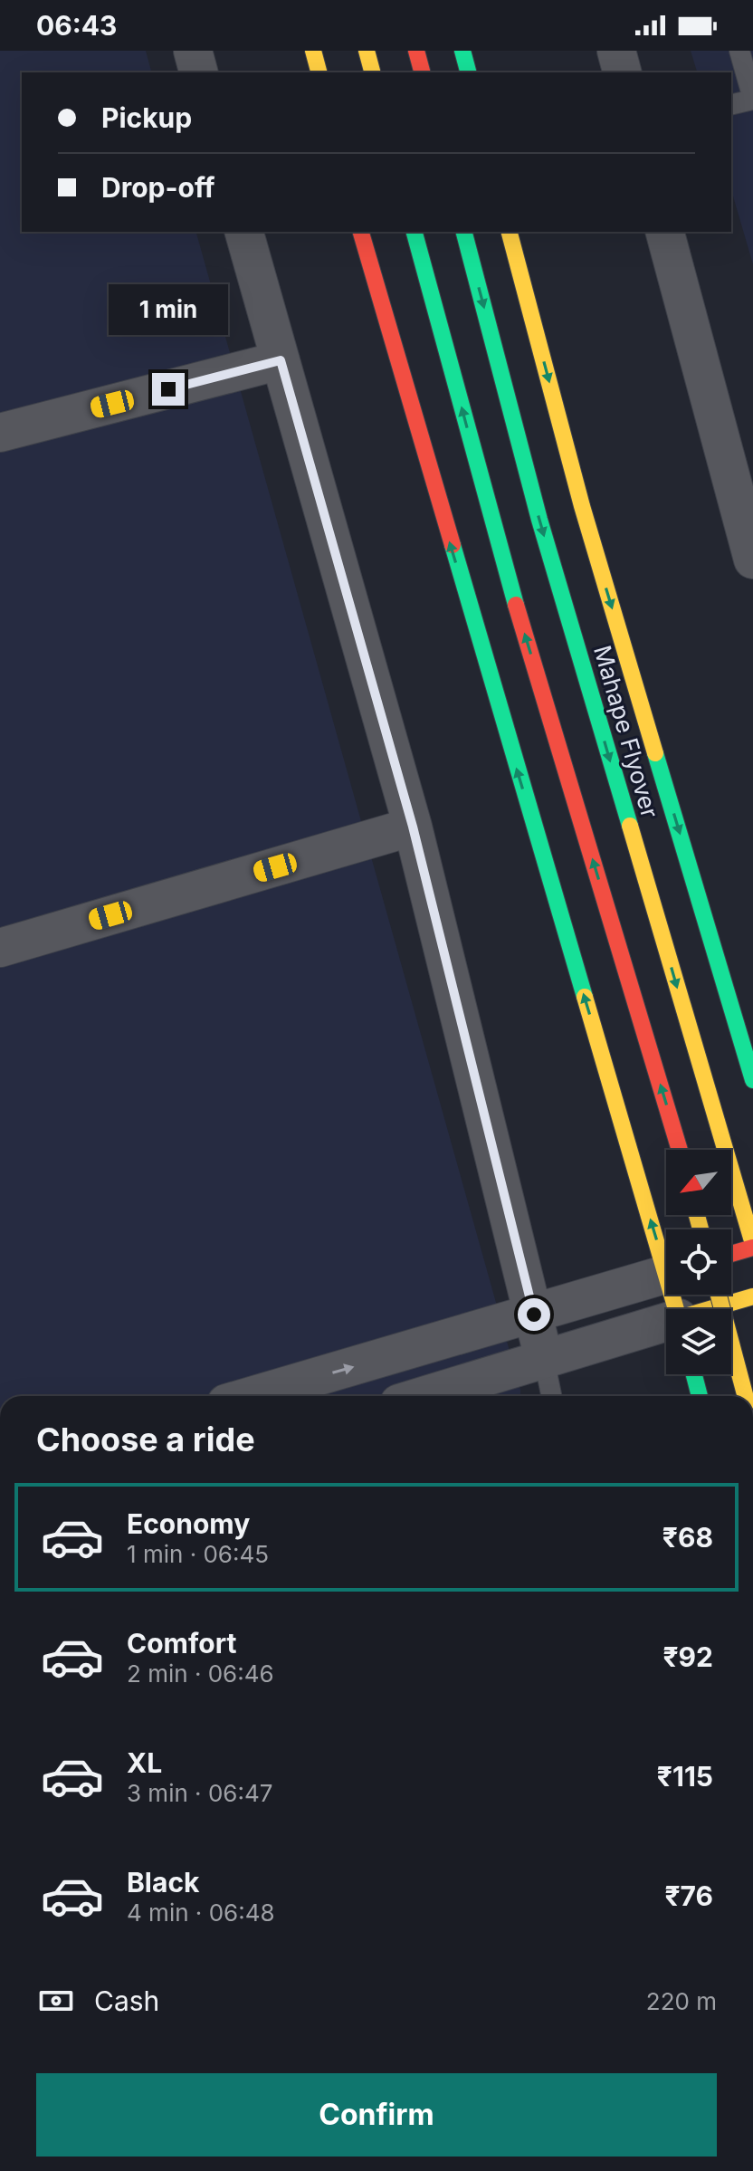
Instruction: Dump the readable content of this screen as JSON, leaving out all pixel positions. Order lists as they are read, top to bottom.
{
  "streets": {
    "main road": ["Mahape Flyover"]
  },
  "north": "bottom left",
  "page": {
    "status": "06:43",
    "banner": ["Pickup", "Drop-off"],
    "bubble": "1 min",
    "heading": "Choose a ride",
    "list": [
      {
        "name": "Economy",
        "note": "1 min · 06:45",
        "value": "₹68"
      },
      {
        "name": "Comfort",
        "note": "2 min · 06:46",
        "value": "₹92"
      },
      {
        "name": "XL",
        "note": "3 min · 06:47",
        "value": "₹115"
      },
      {
        "name": "Black",
        "note": "4 min · 06:48",
        "value": "₹76"
      }
    ],
    "pay": ["Cash", "220 m"],
    "buttons": "Confirm"
  }
}
